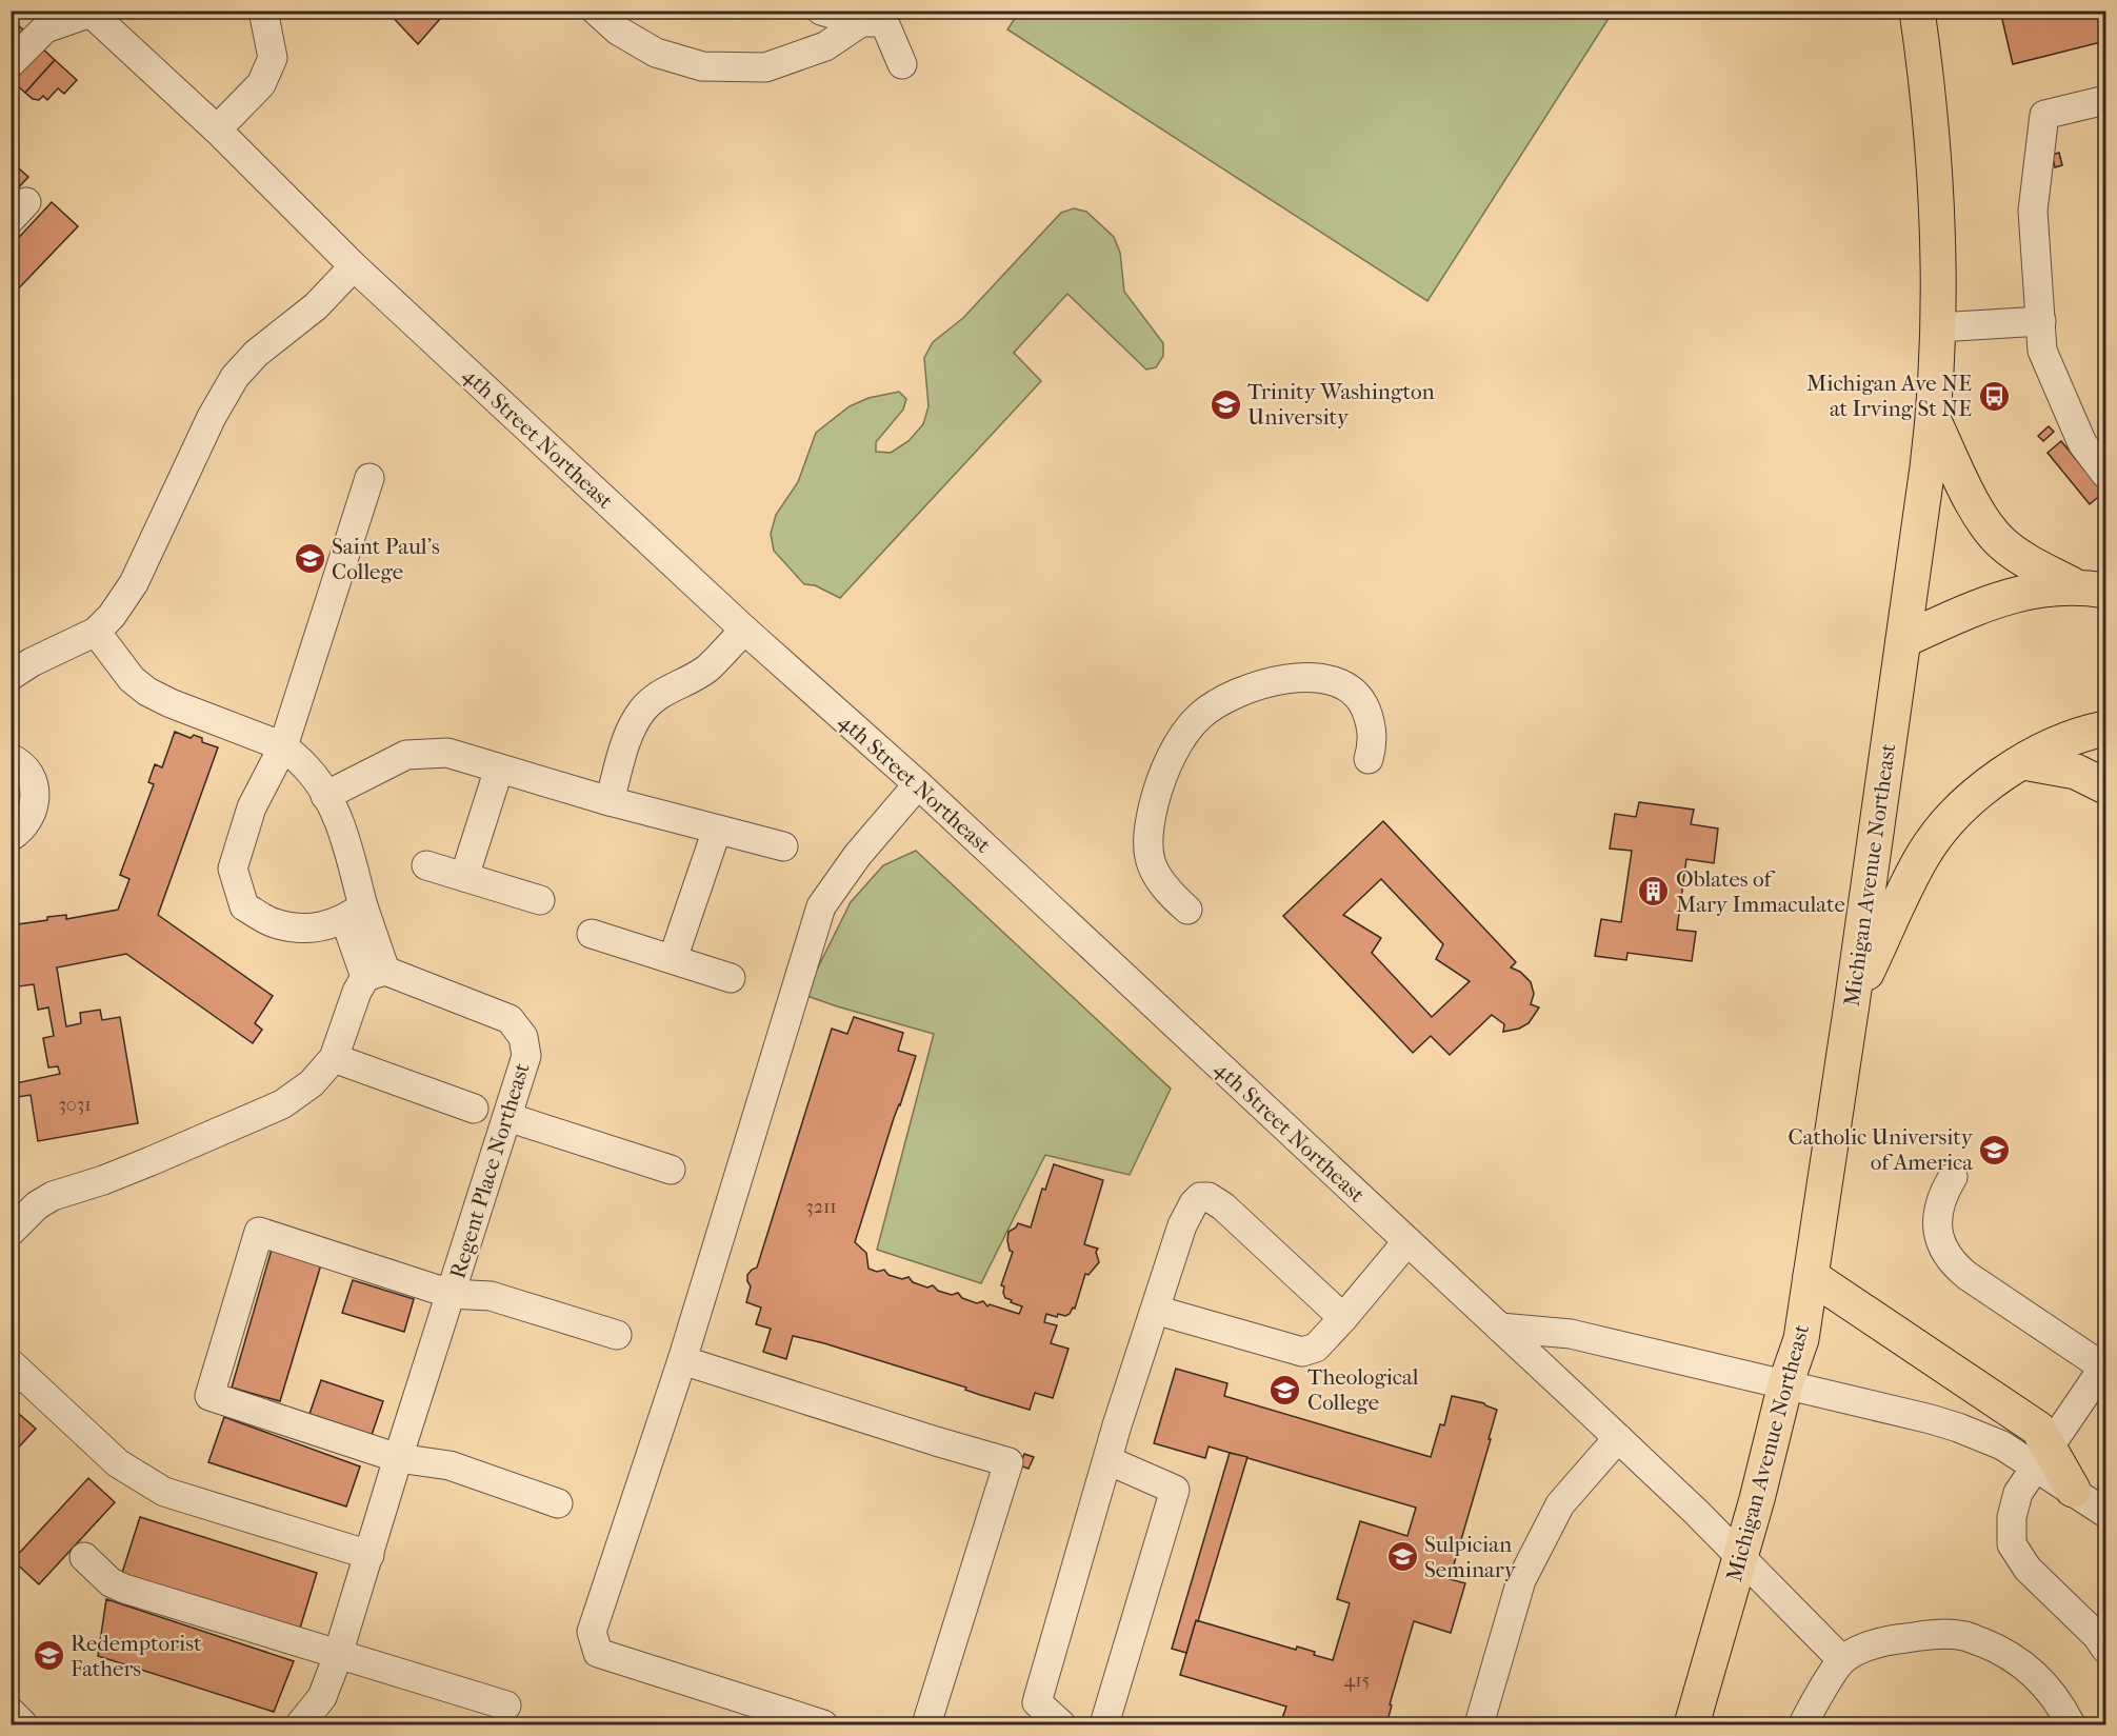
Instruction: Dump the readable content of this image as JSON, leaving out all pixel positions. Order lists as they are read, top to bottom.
{
  "streets": {
    "main road": ["Michigan Avenue Northeast"],
    "street": ["4th Street Northeast", "Regent Place Northeast"]
  },
  "crossings": [
    ["4th Street Northeast", "Michigan Avenue Northeast"]
  ],
  "places": {
    "bus stop": ["Michigan Ave NE at Irving St NE"],
    "school or university": [
      "Trinity Washington University",
      "Saint Paul's College",
      "Catholic University of America",
      "Theological College",
      "Sulpician Seminary",
      "Redemptorist Fathers"
    ],
    "building": ["Oblates of Mary Immaculate"]
  },
  "house_numbers": ["3031", "3211", "415"]
}
